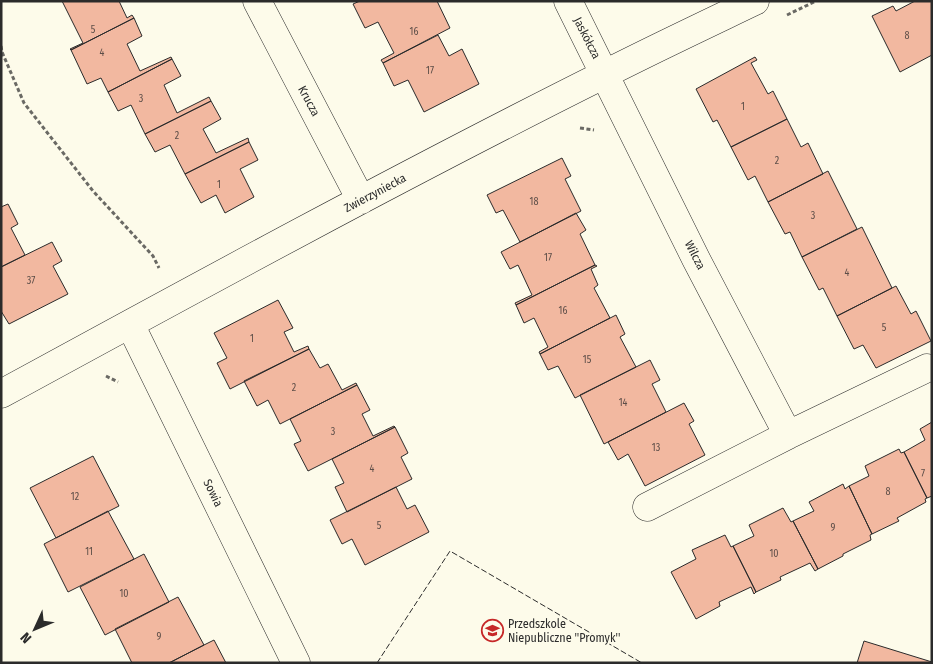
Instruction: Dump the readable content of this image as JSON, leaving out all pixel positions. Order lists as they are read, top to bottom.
{
  "streets": {
    "street": [
      "Jaskółcza",
      "Krucza",
      "Zwierzyniecka",
      "Wilcza",
      "Sowia"
    ]
  },
  "crossings": [
    ["Jaskółcza", "Zwierzyniecka"],
    ["Jaskółcza", "Wilcza"],
    ["Krucza", "Zwierzyniecka"],
    ["Zwierzyniecka", "Wilcza"],
    ["Zwierzyniecka", "Sowia"]
  ],
  "places": {
    "school or university": ["Przedszkole Niepubliczne ''Promyk''"]
  },
  "house_numbers": [
    "5",
    "16",
    "8",
    "4",
    "17",
    "3",
    "1",
    "2",
    "2",
    "1",
    "18",
    "3",
    "17",
    "4",
    "37",
    "16",
    "5",
    "1",
    "15",
    "2",
    "14",
    "3",
    "13",
    "4",
    "7",
    "8",
    "12",
    "5",
    "9",
    "11",
    "10",
    "10",
    "9"
  ],
  "north": "bottom left"
}
